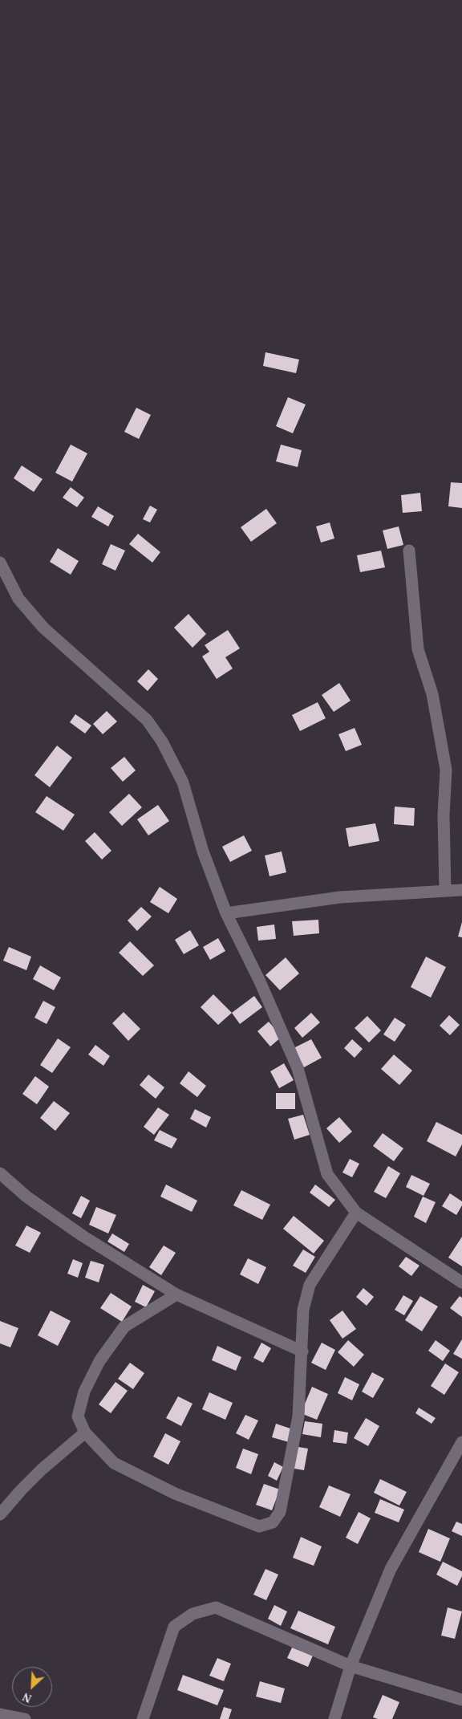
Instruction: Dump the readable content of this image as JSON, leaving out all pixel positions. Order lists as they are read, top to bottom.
{
  "north": "bottom left"
}
